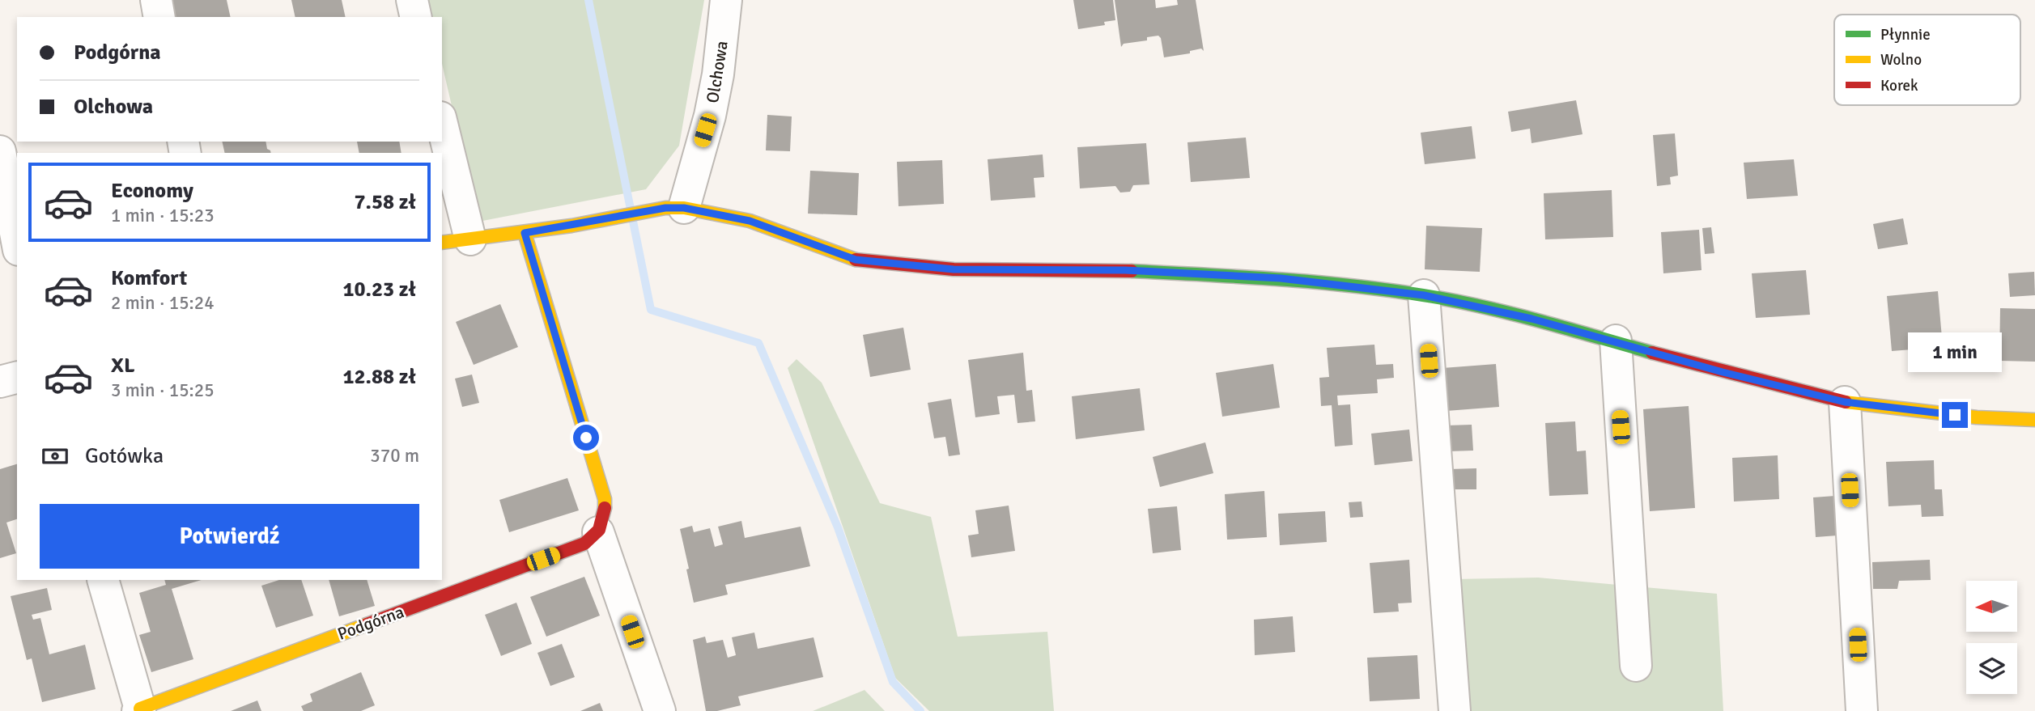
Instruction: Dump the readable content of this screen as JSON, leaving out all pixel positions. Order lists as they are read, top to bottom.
{
  "streets": {
    "street": ["Olchowa", "Podgórna"]
  },
  "legend": ["Płynnie", "Wolno", "Korek"],
  "north": "left",
  "page": {
    "banner": ["Podgórna", "Olchowa"],
    "list": [
      {
        "name": "Economy",
        "note": "1 min · 15:23",
        "value": "7.58 zł"
      },
      {
        "name": "Komfort",
        "note": "2 min · 15:24",
        "value": "10.23 zł"
      },
      {
        "name": "XL",
        "note": "3 min · 15:25",
        "value": "12.88 zł"
      }
    ],
    "bubble": "1 min",
    "pay": ["Gotówka", "370 m"],
    "buttons": "Potwierdź"
  }
}
